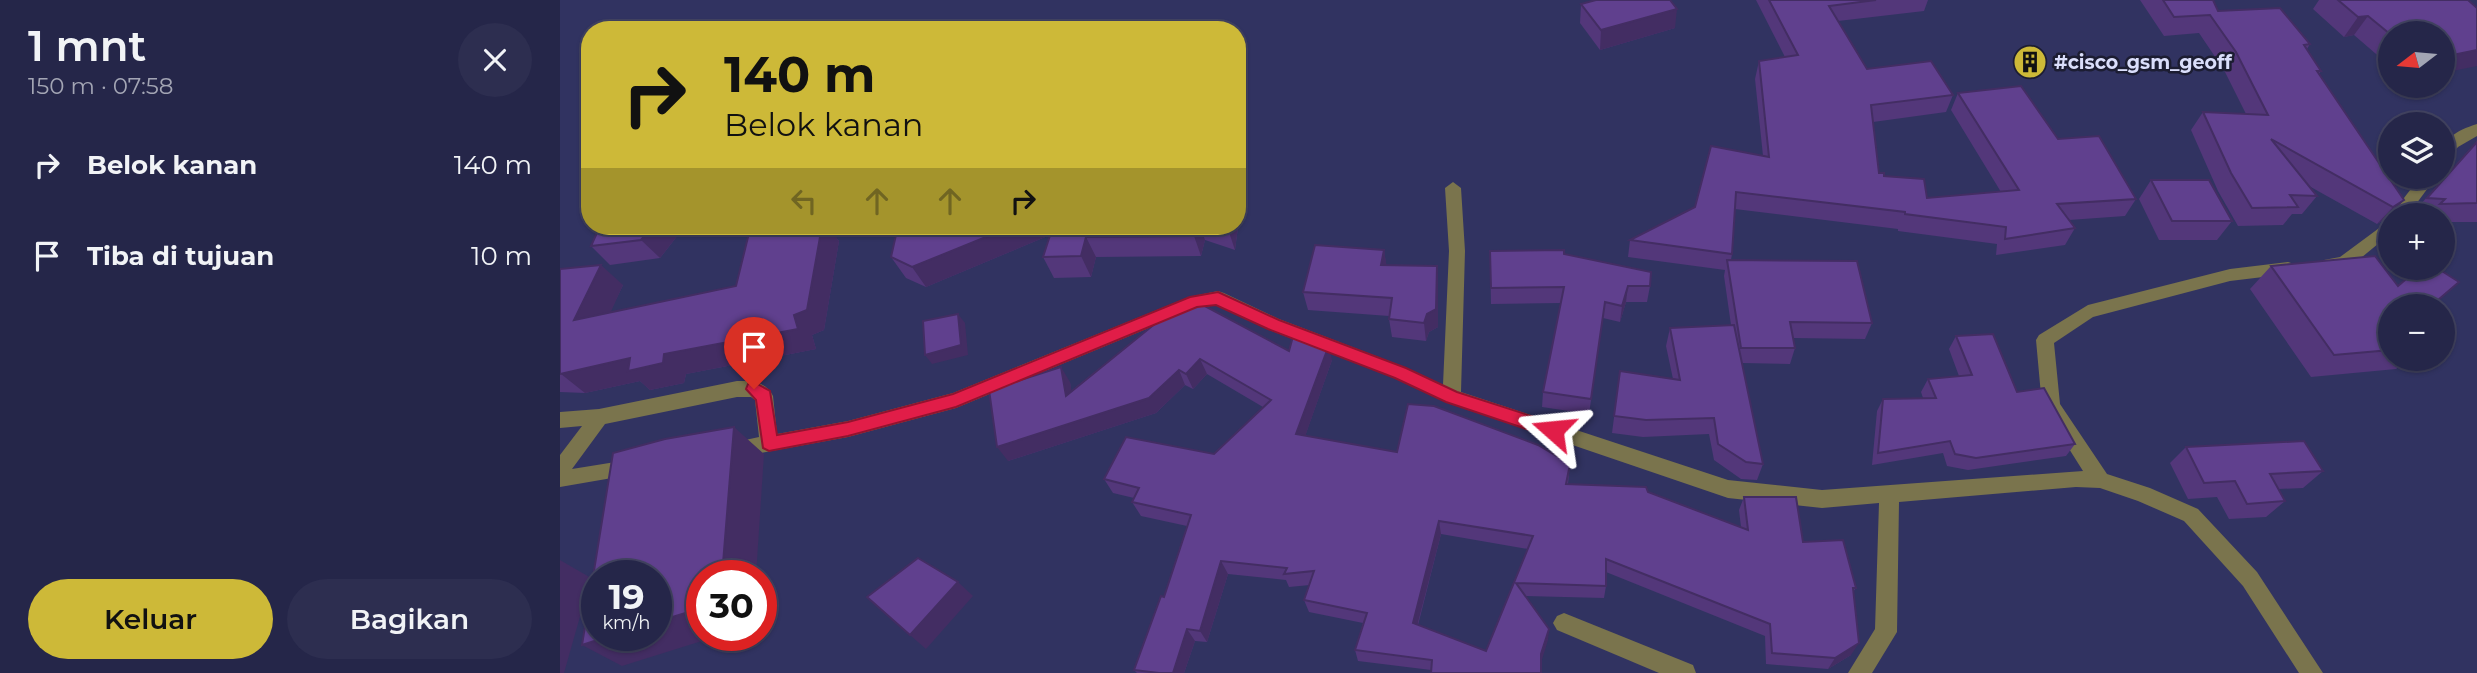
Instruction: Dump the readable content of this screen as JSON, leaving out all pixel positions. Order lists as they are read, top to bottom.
{
  "places": {
    "building": ["#cisco_gsm_geoff"]
  },
  "north": "left",
  "page": {
    "heading": ["1 mnt", "150 m · 07:58"],
    "map_buttons": ["+", "−"],
    "turn": ["140 m", "Belok kanan"],
    "list": [
      {
        "name": "Belok kanan",
        "value": "140 m"
      },
      {
        "name": "Tiba di tujuan",
        "value": "10 m"
      }
    ],
    "speed": "19 km/h",
    "limit": "30",
    "buttons": ["Keluar", "Bagikan"]
  }
}
